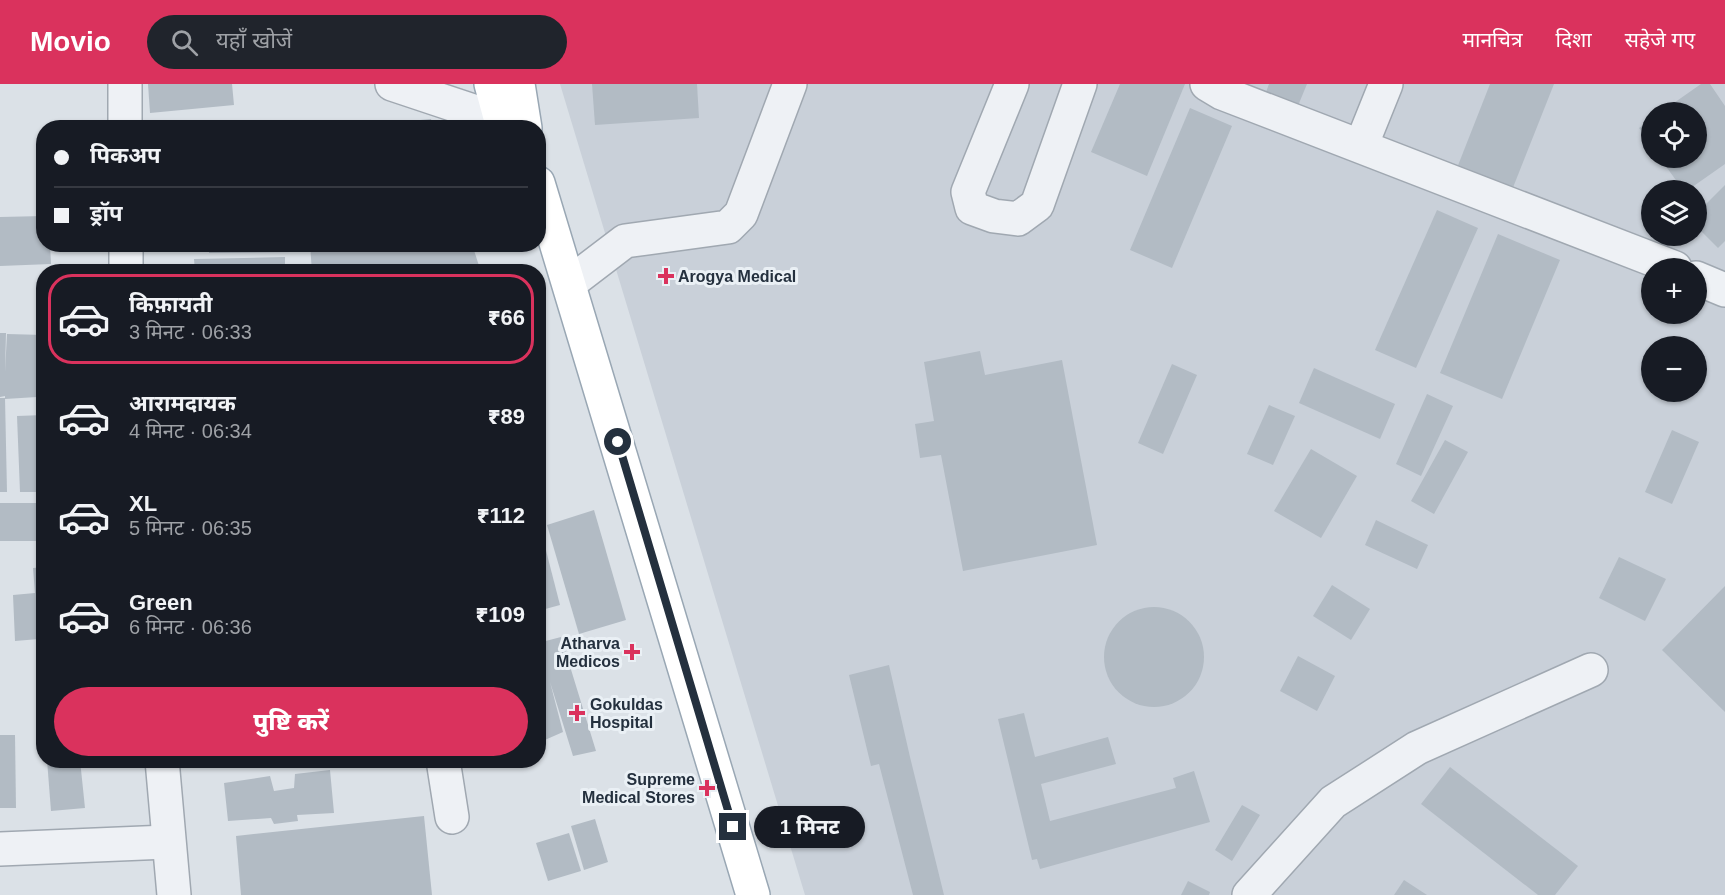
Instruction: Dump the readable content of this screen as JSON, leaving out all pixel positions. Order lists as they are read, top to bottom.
{
  "places": {
    "health": [
      "Arogya Medical",
      "Atharva Medicos",
      "Gokuldas Hospital",
      "Supreme Medical Stores"
    ]
  },
  "page": {
    "header": "Movio",
    "search": "यहाँ खोजें",
    "nav": ["मानचित्र", "दिशा", "सहेजे गए"],
    "map_buttons": ["+", "−"],
    "banner": ["पिकअप", "ड्रॉप"],
    "list": [
      {
        "name": "किफ़ायती",
        "note": "3 मिनट · 06:33",
        "value": "₹66"
      },
      {
        "name": "आरामदायक",
        "note": "4 मिनट · 06:34",
        "value": "₹89"
      },
      {
        "name": "XL",
        "note": "5 मिनट · 06:35",
        "value": "₹112"
      },
      {
        "name": "Green",
        "note": "6 मिनट · 06:36",
        "value": "₹109"
      }
    ],
    "buttons": "पुष्टि करें",
    "bubble": "1 मिनट"
  }
}
